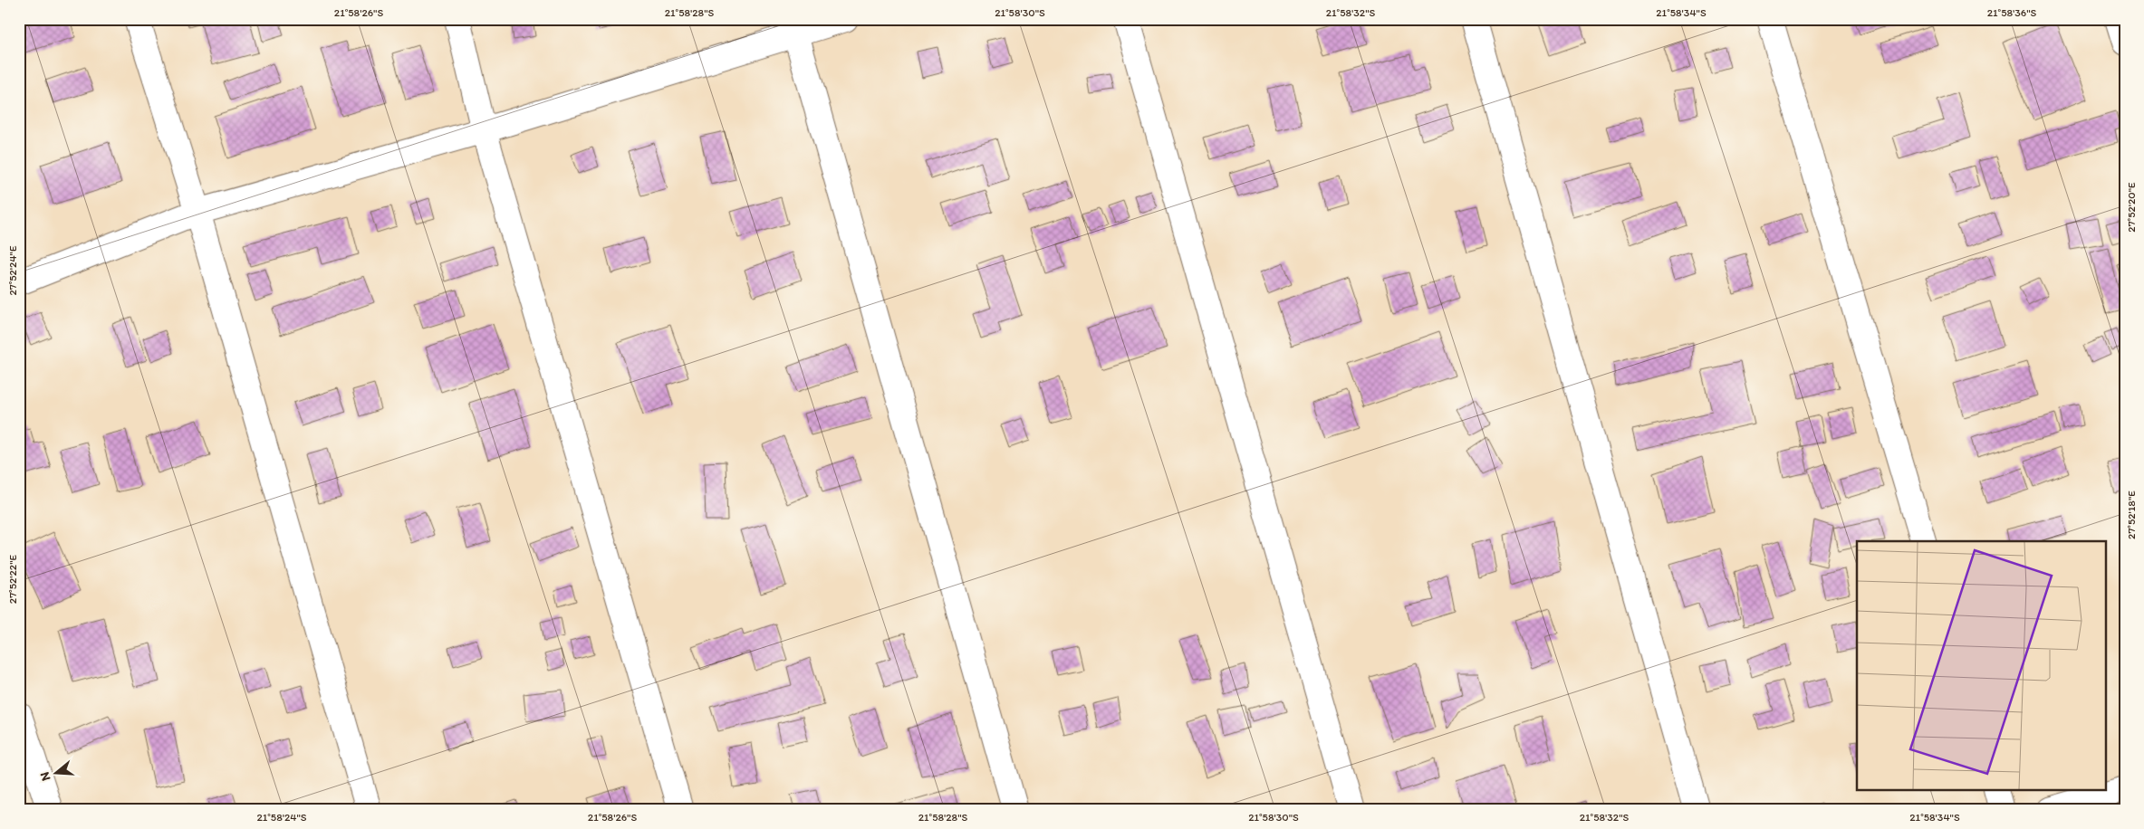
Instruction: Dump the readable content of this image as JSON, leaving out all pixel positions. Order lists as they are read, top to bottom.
{
  "north": "left",
  "coordinates": [
    "21°58'26\"S",
    "21°58'28\"S",
    "21°58'30\"S",
    "21°58'32\"S",
    "21°58'34\"S",
    "21°58'36\"S",
    "27°52'20\"E",
    "27°52'24\"E",
    "27°52'18\"E",
    "27°52'22\"E",
    "21°58'24\"S"
  ]
}
